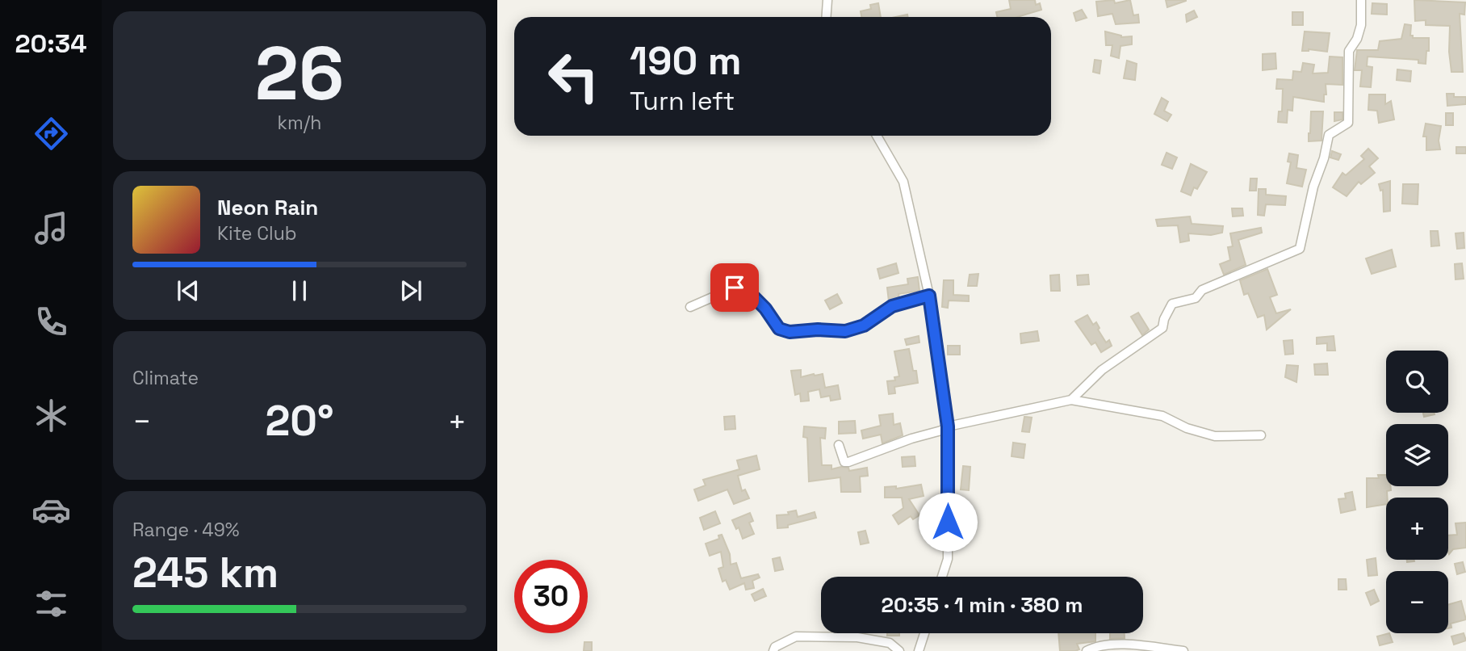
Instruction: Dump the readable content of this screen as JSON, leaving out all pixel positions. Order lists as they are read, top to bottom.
{
  "page": {
    "tabs": "20:34",
    "tile": [
      ["26", "km/h"],
      "Climate",
      ["Range · 49%", "245 km"]
    ],
    "turn": ["190 m", "Turn left"],
    "song": ["Neon Rain", "Kite Club"],
    "map_buttons": ["+", "−"],
    "heat": ["−", "20°", "+"],
    "limit": "30",
    "trip": "20:35 · 1 min · 380 m"
  }
}
